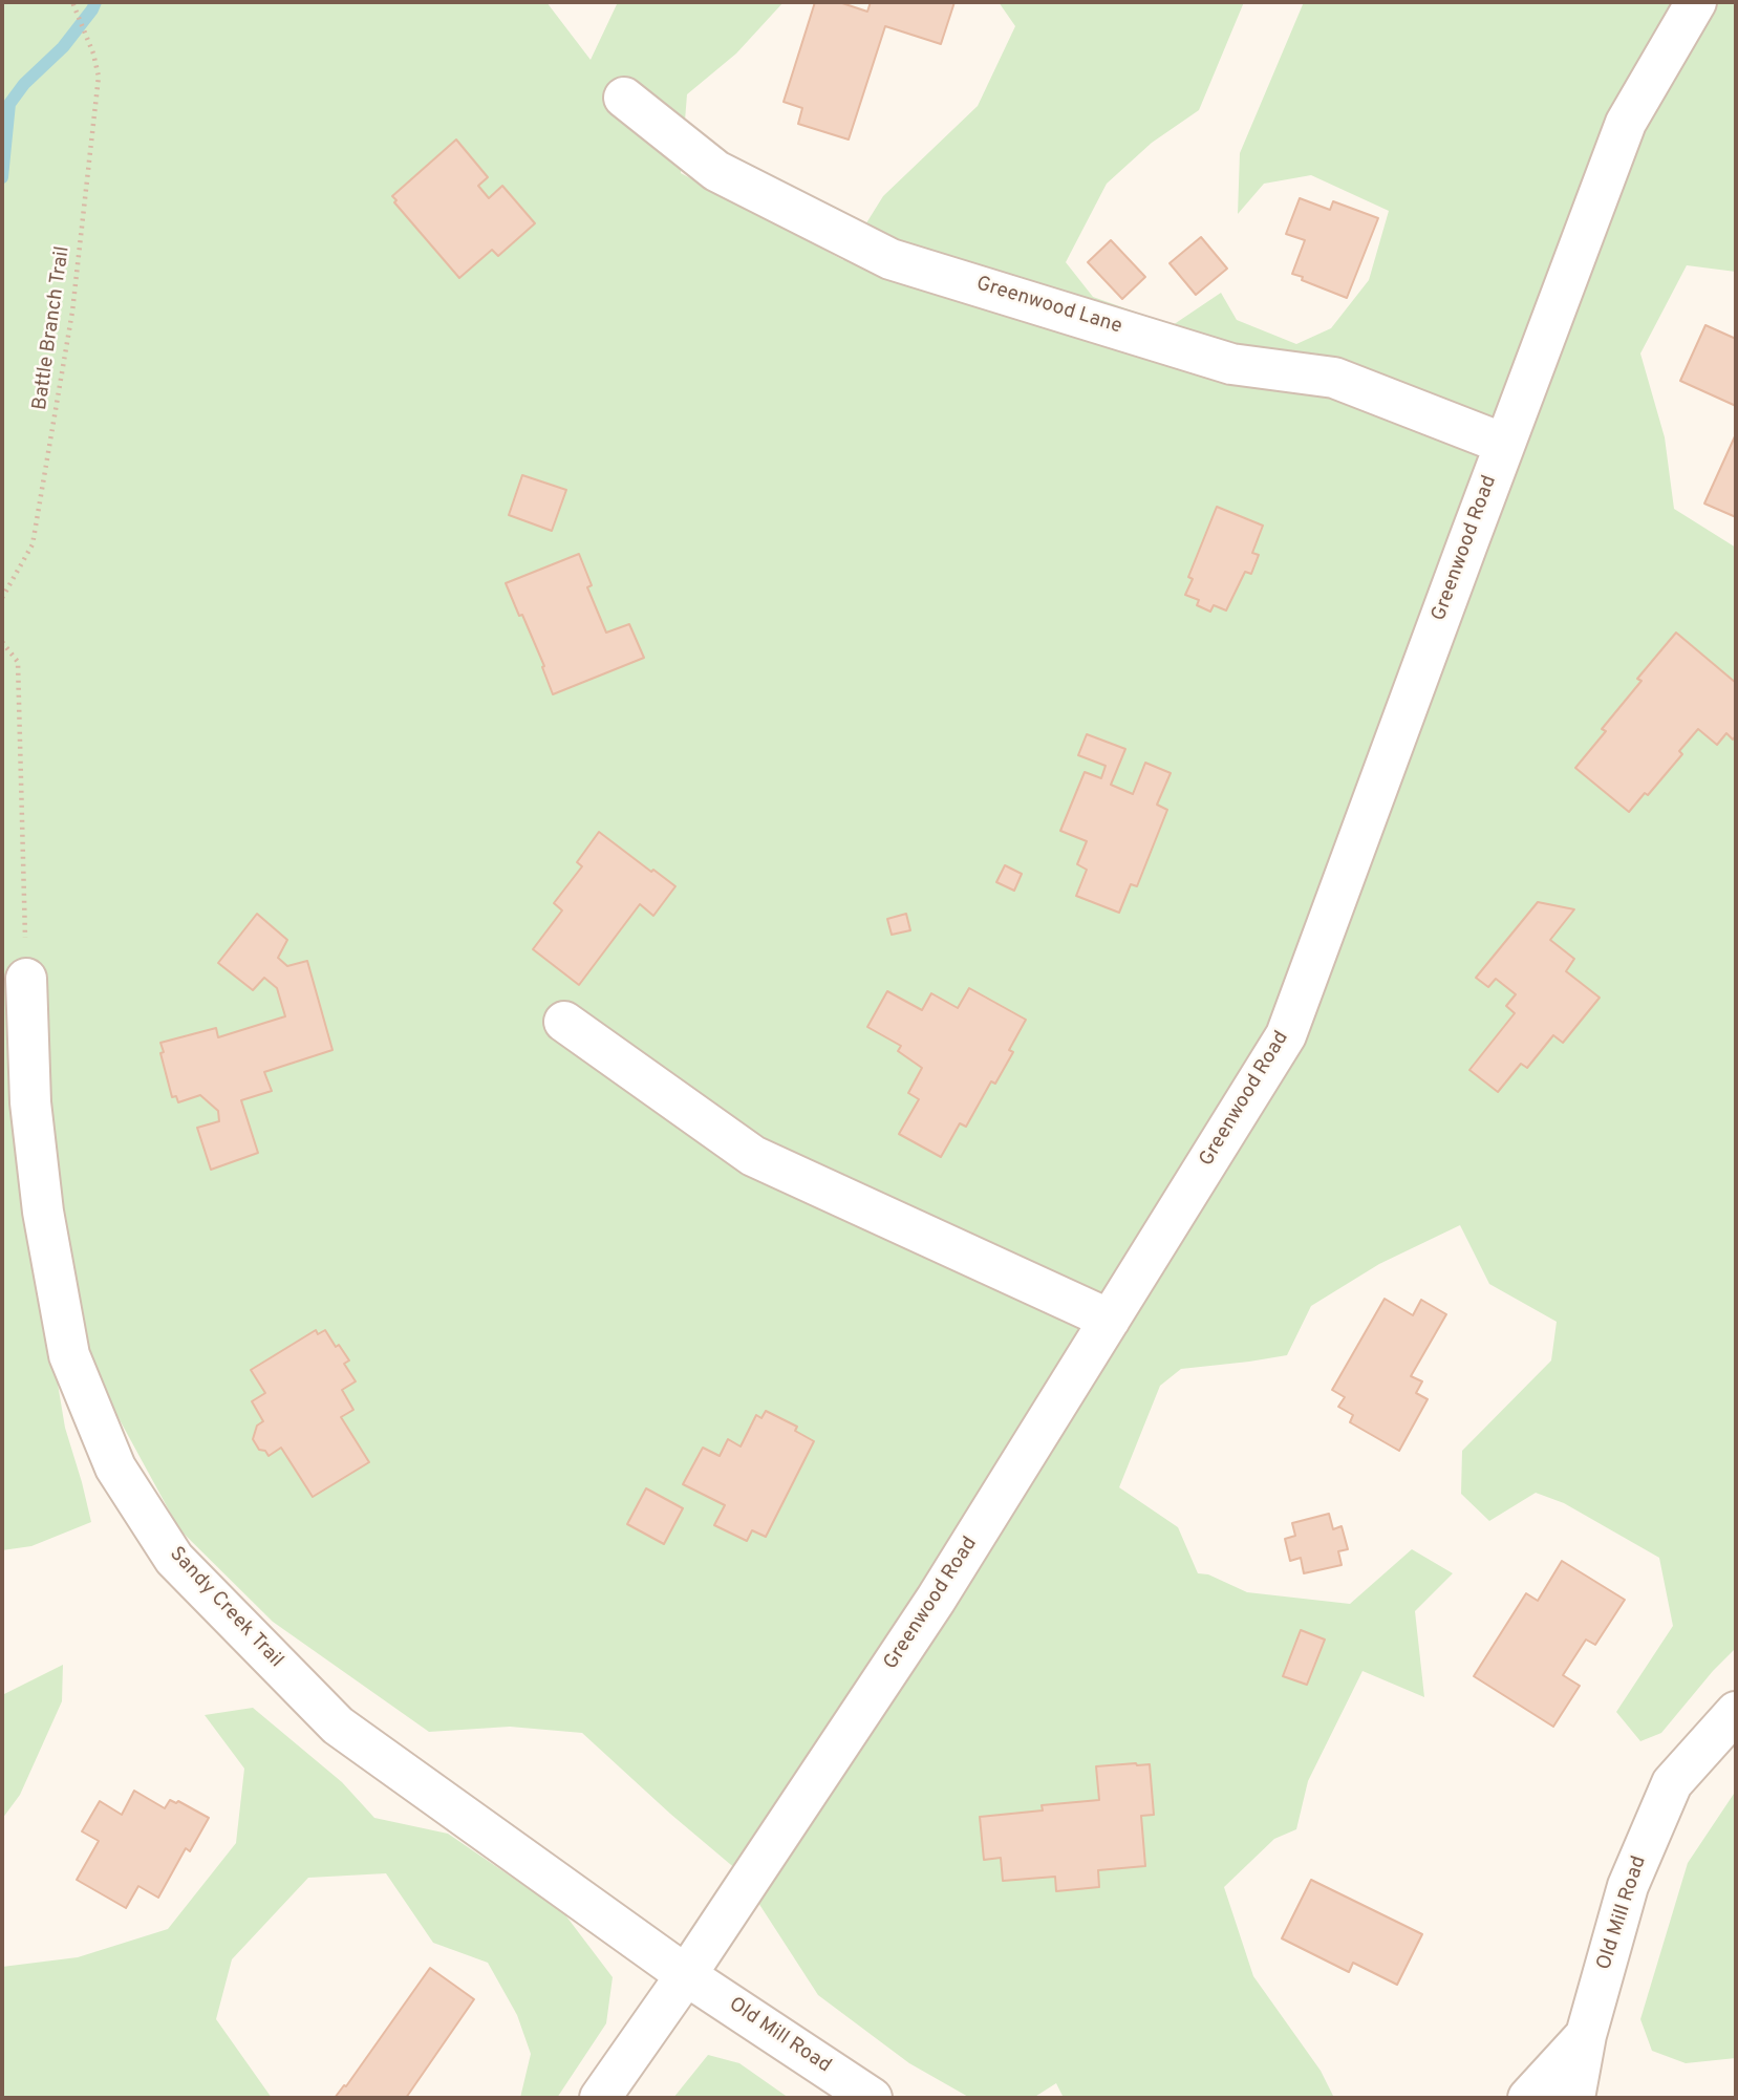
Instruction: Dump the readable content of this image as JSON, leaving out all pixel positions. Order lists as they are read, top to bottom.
{
  "streets": {
    "street": [
      "Greenwood Lane",
      "Greenwood Road",
      "Sandy Creek Trail",
      "Old Mill Road"
    ],
    "path": ["Battle Branch Trail"]
  },
  "crossings": [
    ["Greenwood Lane", "Greenwood Road"],
    ["Greenwood Road", "Sandy Creek Trail"],
    ["Greenwood Road", "Old Mill Road"],
    ["Sandy Creek Trail", "Old Mill Road"]
  ]
}
